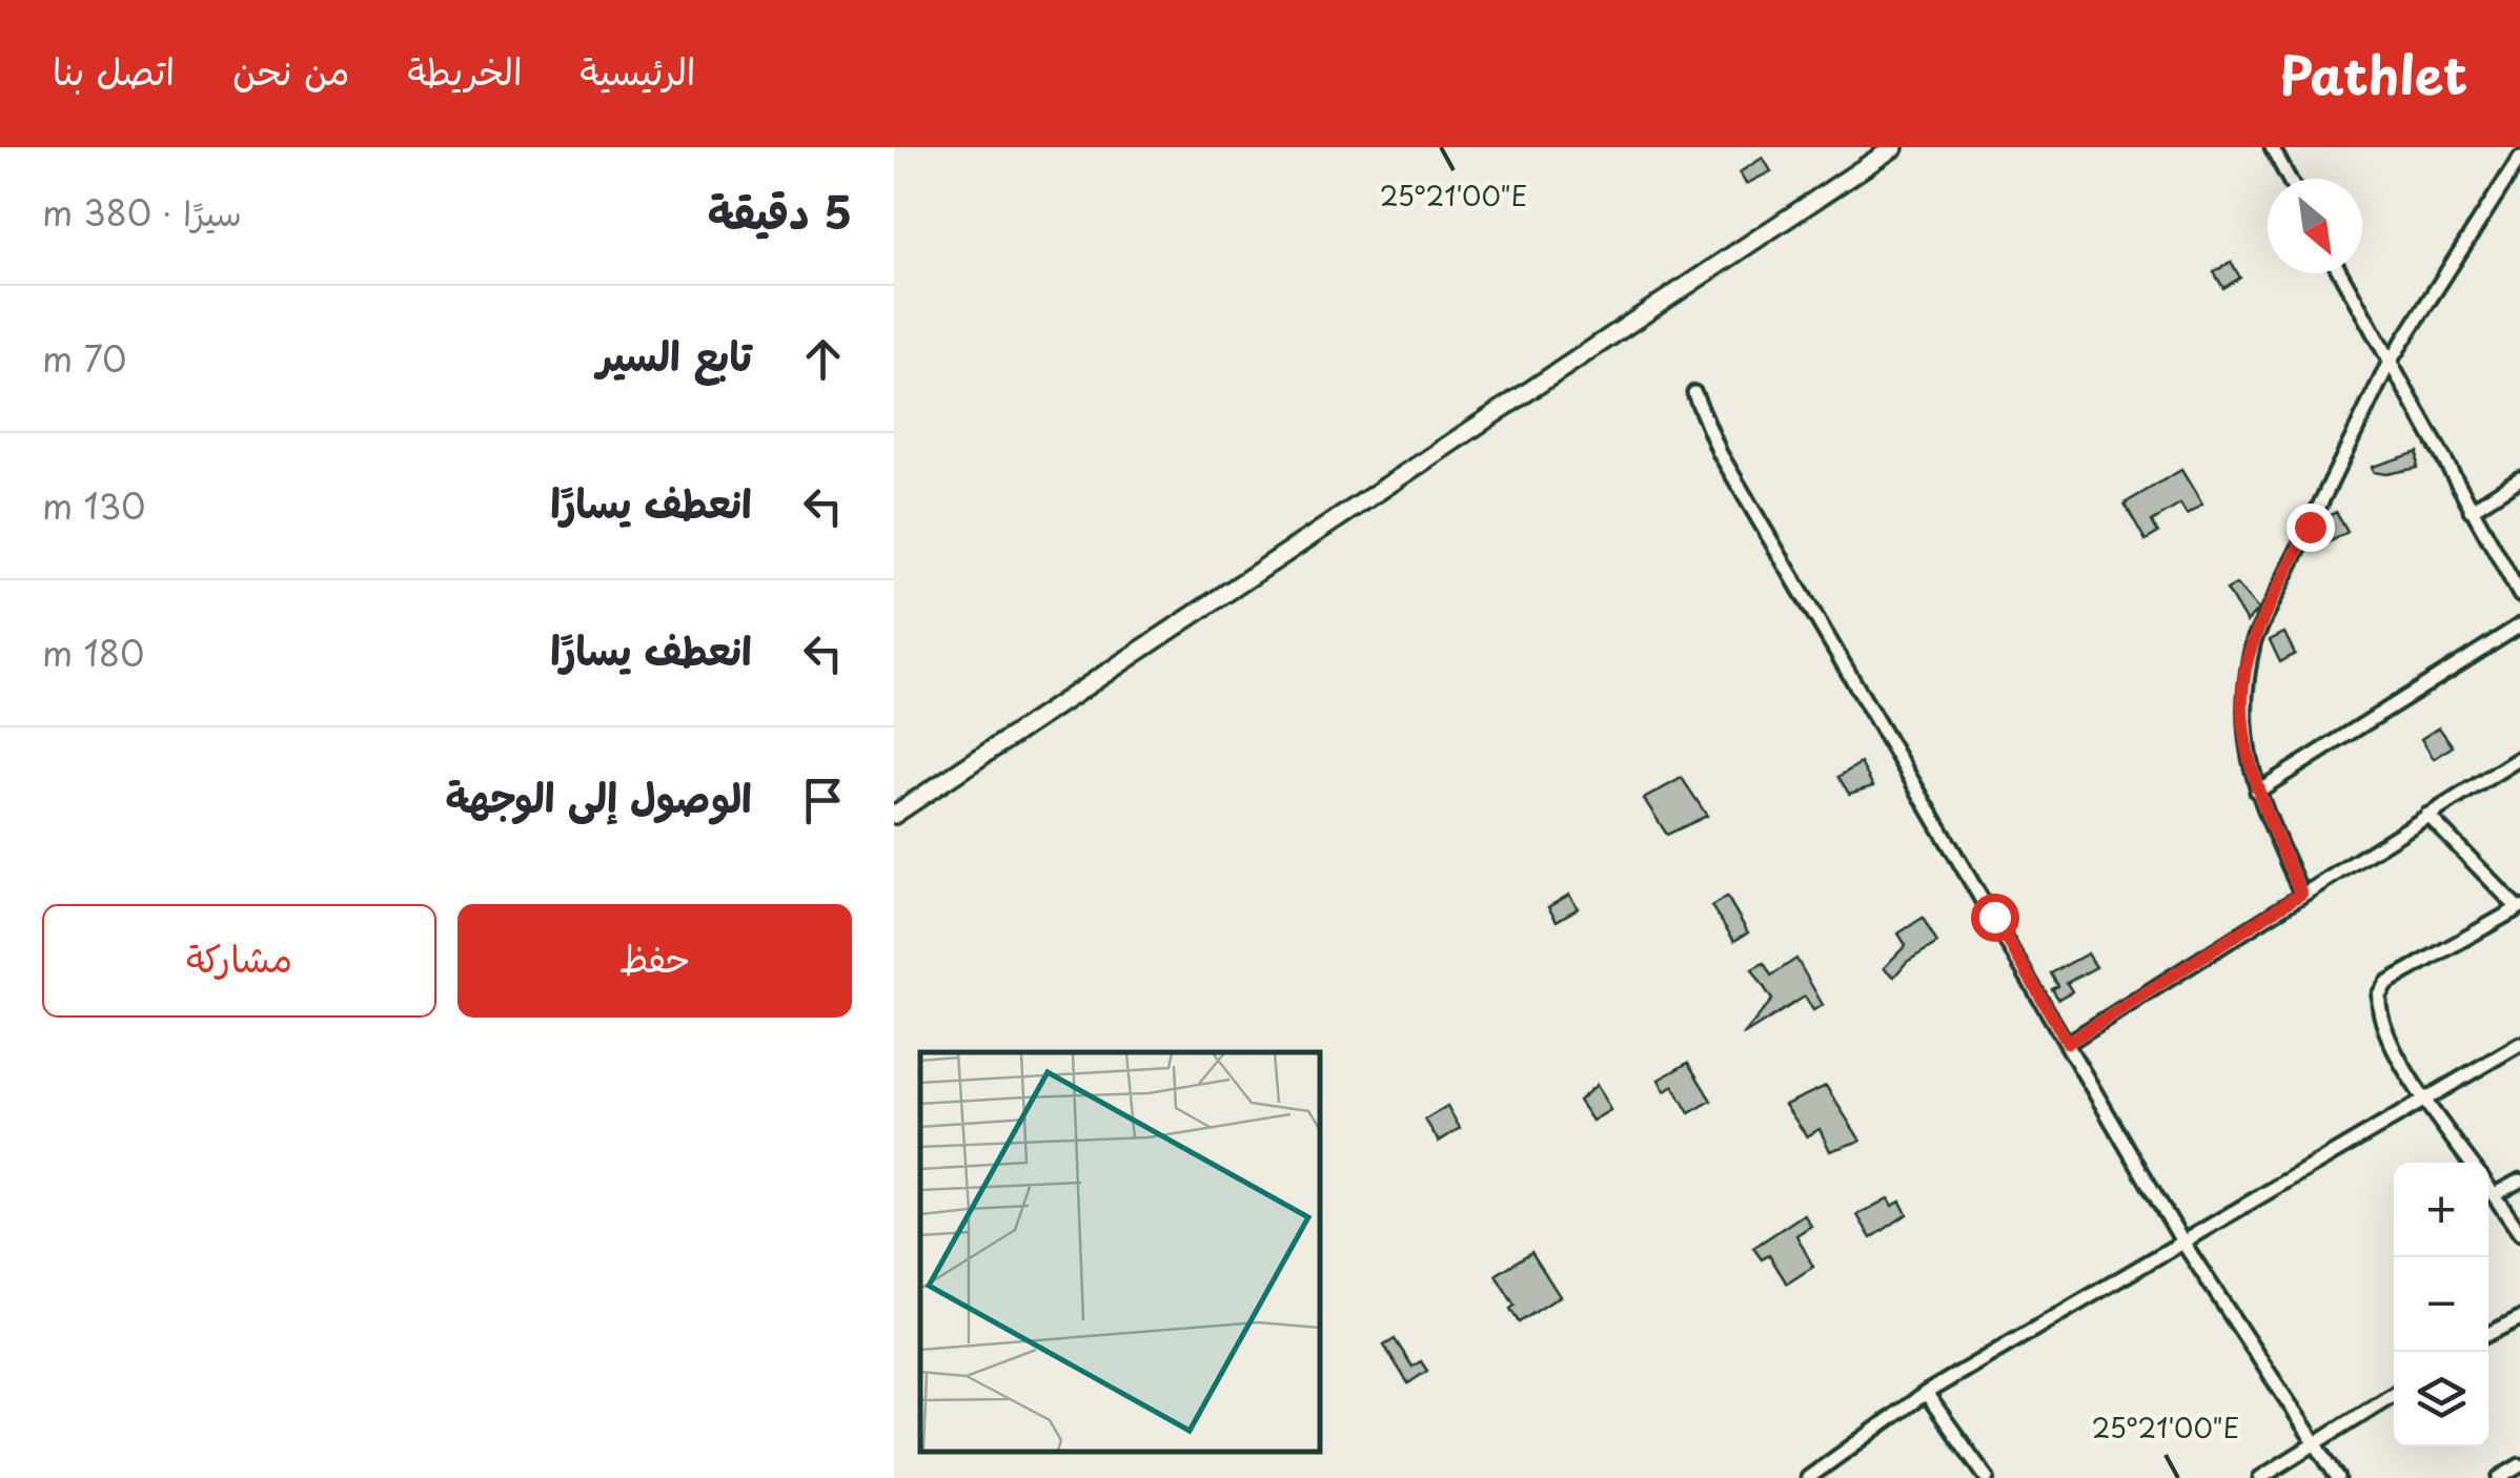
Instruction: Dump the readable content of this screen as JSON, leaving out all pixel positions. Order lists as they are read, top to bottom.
{
  "north": "bottom right",
  "page": {
    "header": "Pathlet",
    "nav": [
      "الرئيسية",
      "الخريطة",
      "من نحن",
      "اتصل بنا"
    ],
    "heading": ["5 دقيقة", "سيرًا · 380 m"],
    "list": [
      ["تابع السير", "70 m"],
      ["انعطف يسارًا", "130 m"],
      ["انعطف يسارًا", "180 m"],
      "الوصول إلى الوجهة"
    ],
    "buttons": ["حفظ", "مشاركة"],
    "map_buttons": ["+", "−"]
  },
  "coordinates": ["25°21'00\"E"]
}
